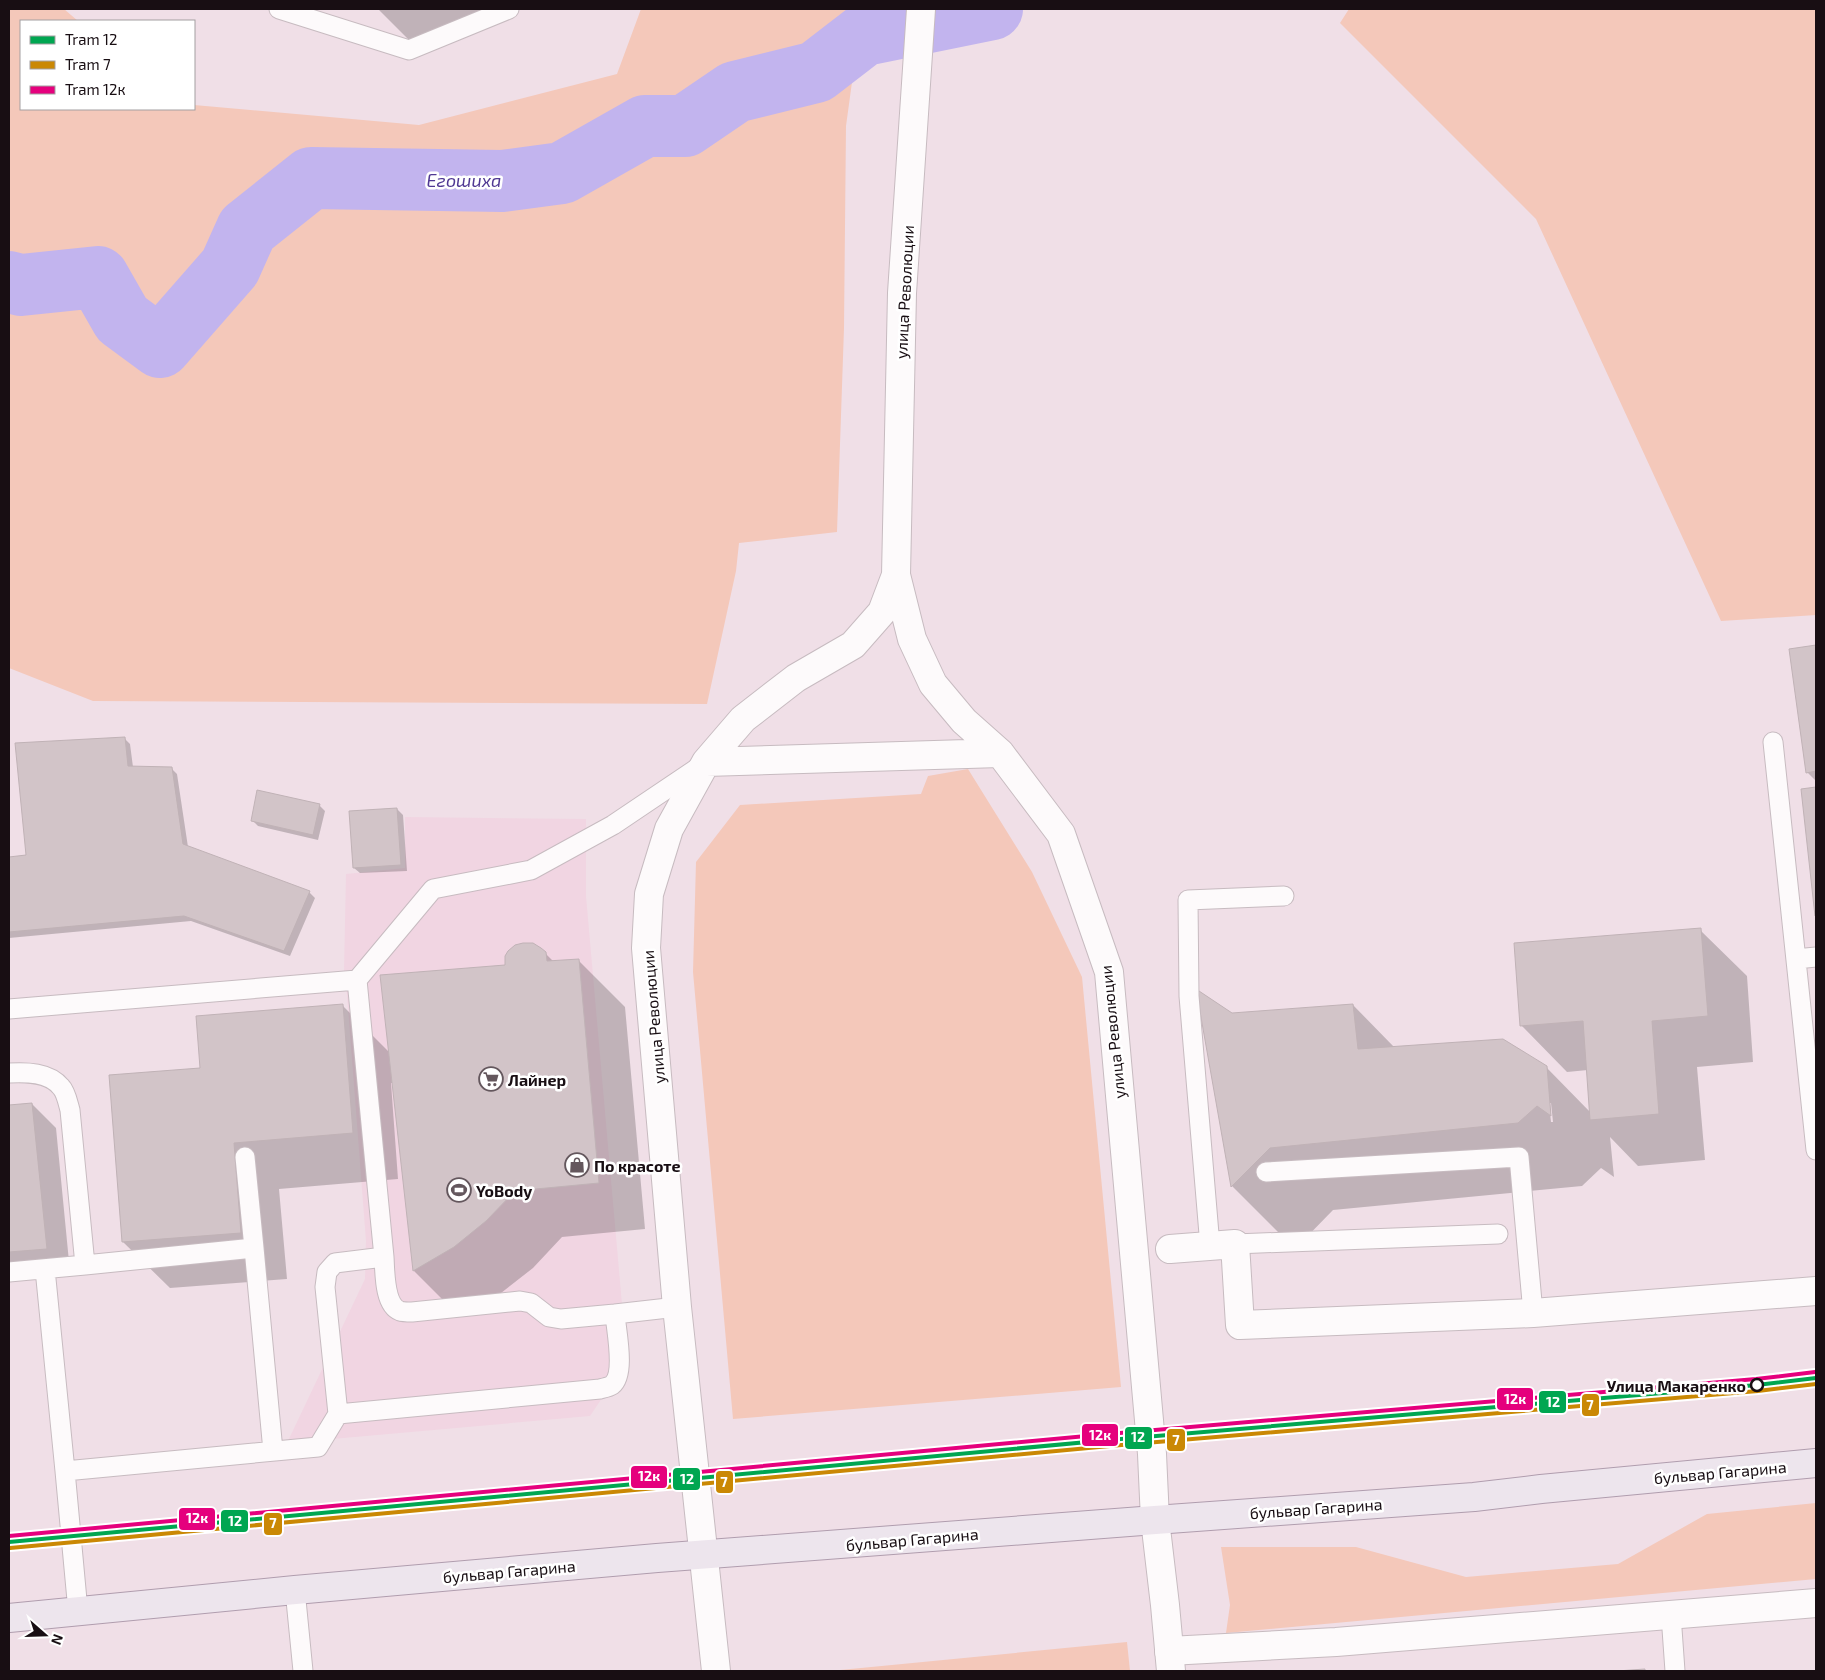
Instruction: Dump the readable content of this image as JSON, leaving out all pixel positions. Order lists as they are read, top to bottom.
{
  "streets": {
    "main road": ["улица Революции", "бульвар Гагарина"]
  },
  "crossings": [
    ["улица Революции", "бульвар Гагарина"]
  ],
  "water": ["Егошиха"],
  "places": {
    "supermarket": ["Лайнер"],
    "shop": ["По красоте"],
    "sports": ["YoBody"],
    "other": ["Улица Макаренко"]
  },
  "lines": ["tram line 12к", "tram line 12", "tram line 7"],
  "legend": ["Tram 12", "Tram 7", "Tram 12к"],
  "north": "right"
}
